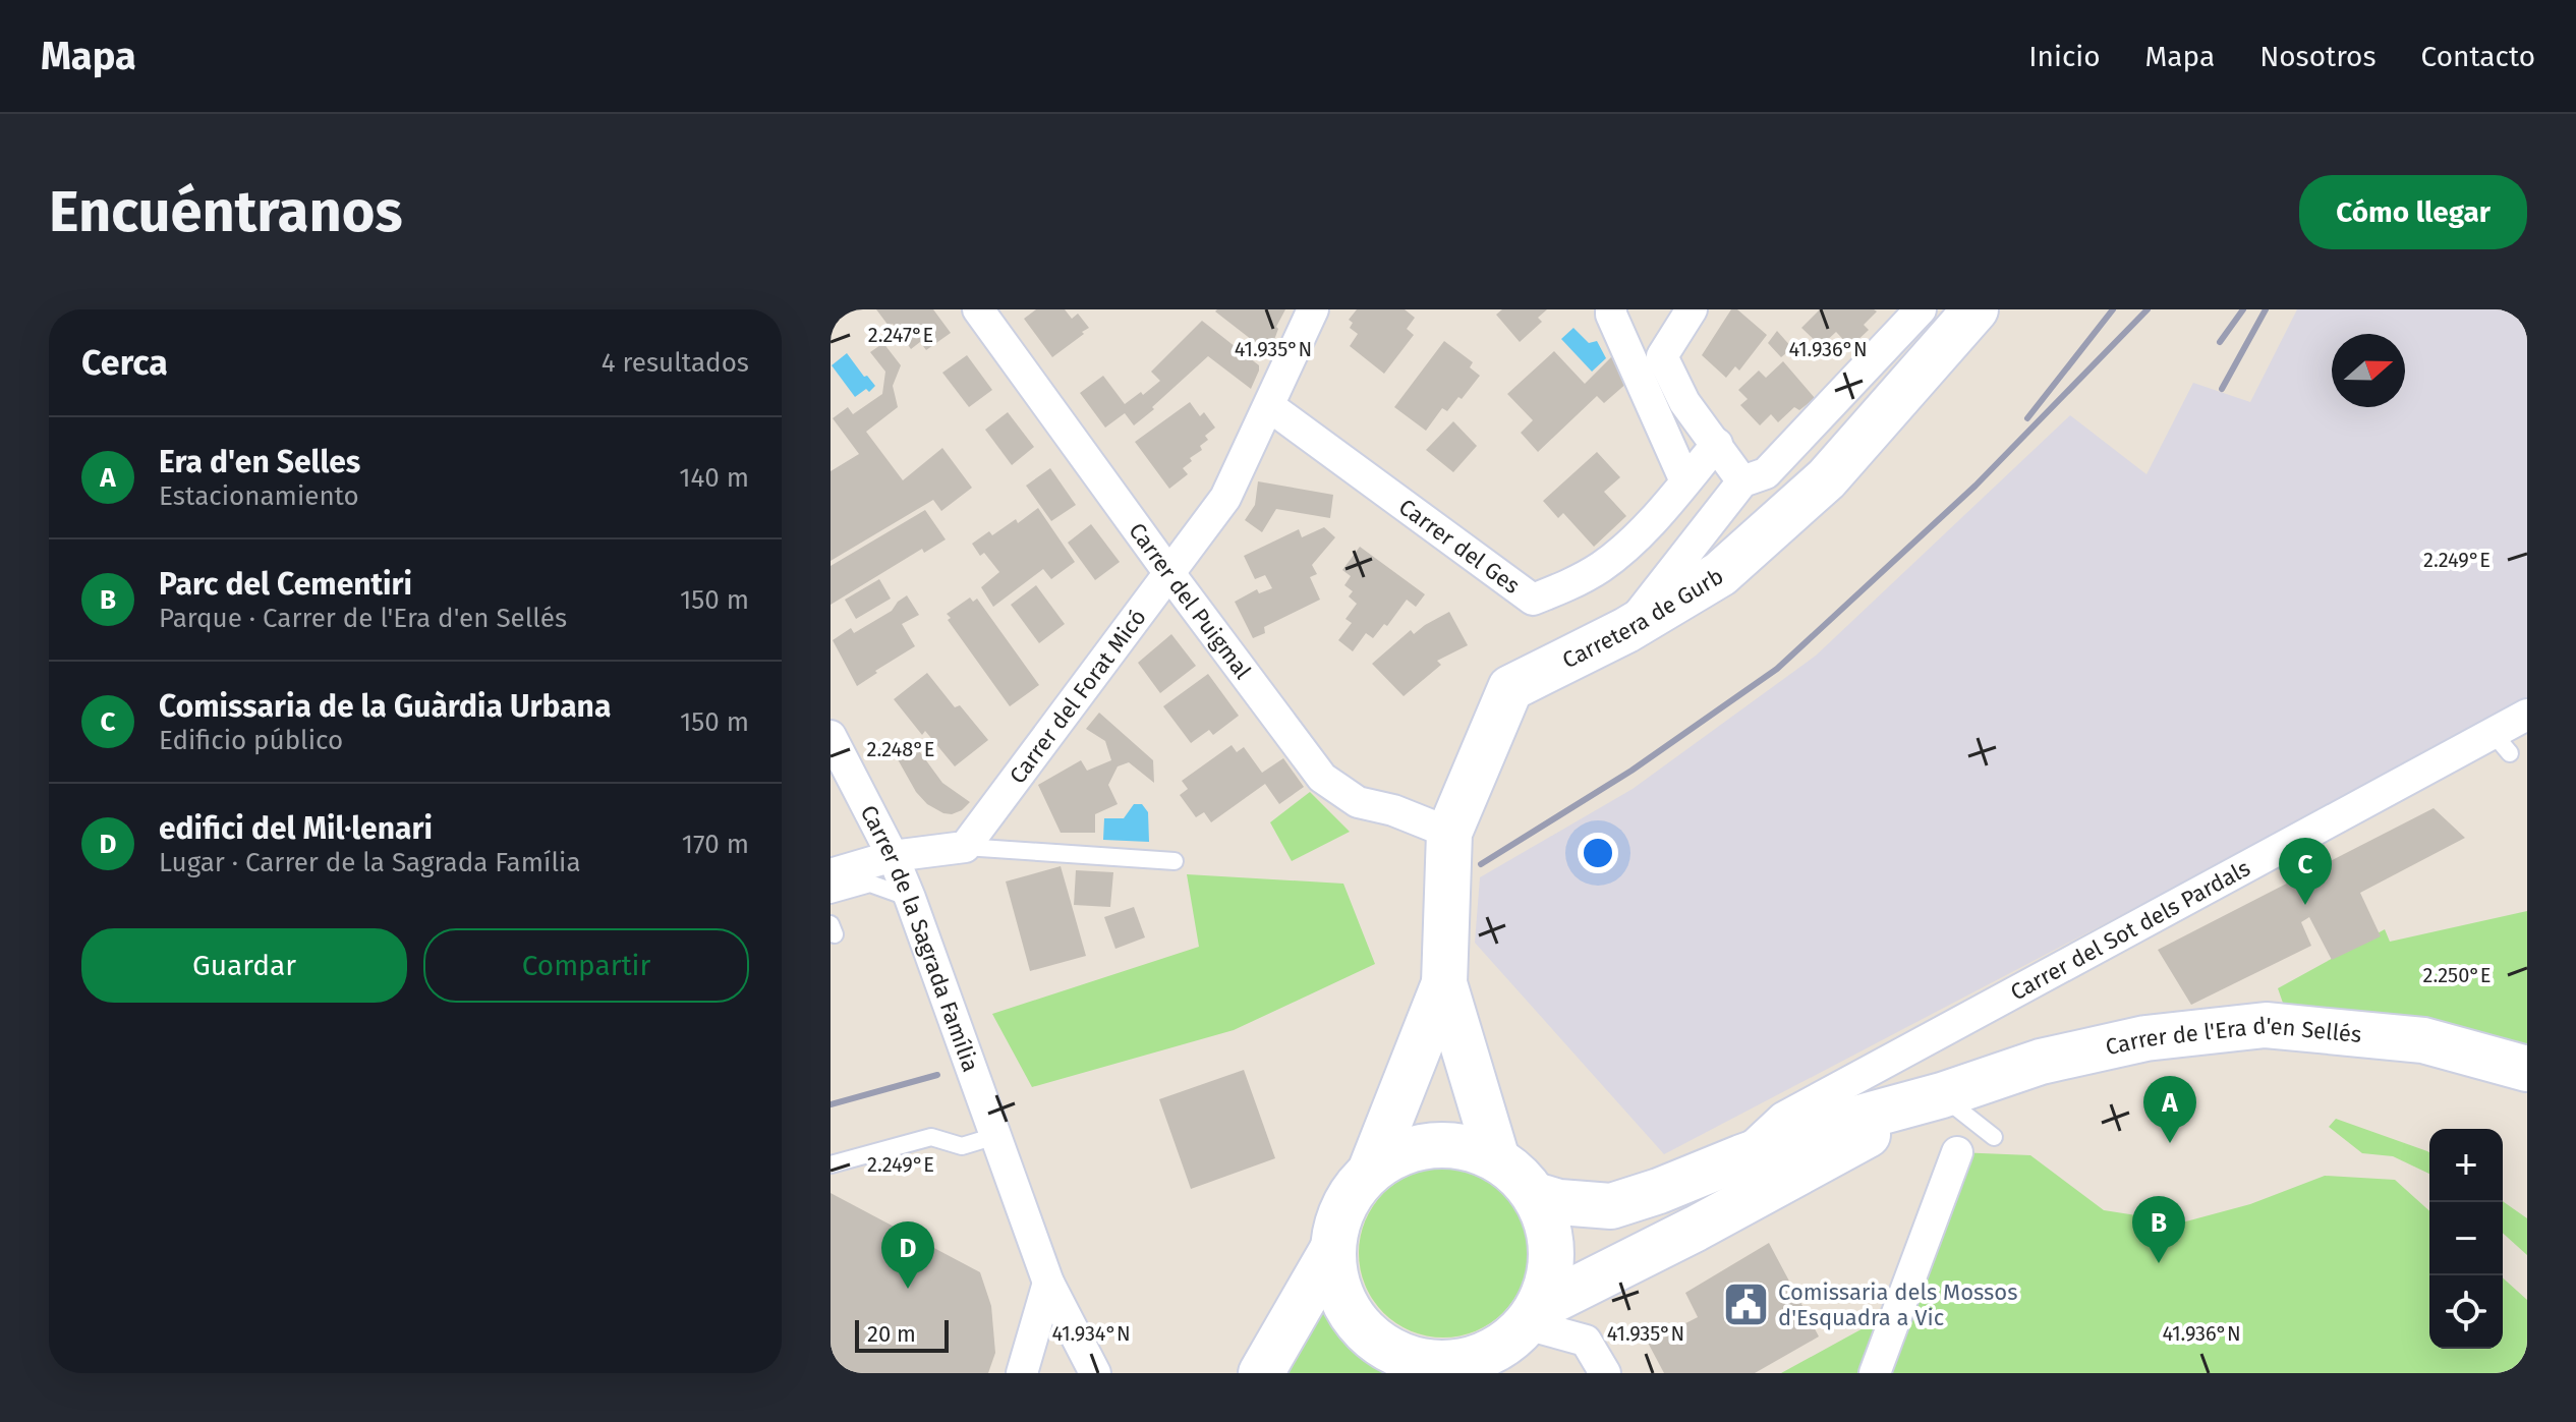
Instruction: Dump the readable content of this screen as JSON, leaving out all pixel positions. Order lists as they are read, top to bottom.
{
  "streets": {
    "street": [
      "Carrer del Ges",
      "Carrer del Puigmal",
      "Carretera de Gurb",
      "Carrer del Forat Micó",
      "Carrer del Sot dels Pardals",
      "Carrer de la Sagrada Família",
      "Carrer de l'Era d'en Sellés"
    ]
  },
  "crossings": [
    ["Carrer del Ges", "Carrer del Forat Micó"],
    ["Carrer del Puigmal", "Carretera de Gurb"],
    ["Carrer del Puigmal", "Carrer del Forat Micó"],
    ["Carretera de Gurb", "Carrer de l'Era d'en Sellés"],
    ["Carrer del Sot dels Pardals", "Carrer de l'Era d'en Sellés"]
  ],
  "places": {
    "public building": ["Comissaria dels Mossos d'Esquadra a Vic"]
  },
  "scale_bar": "20 m",
  "north": "right",
  "page": {
    "header": "Mapa",
    "nav": [
      "Inicio",
      "Mapa",
      "Nosotros",
      "Contacto"
    ],
    "buttons": [
      "Cómo llegar",
      ["Guardar", "Compartir"]
    ],
    "title": "Encuéntranos",
    "heading": ["Cerca", "4 resultados"],
    "list": [
      {
        "mark": "A",
        "name": "Era d'en Selles",
        "note": "Estacionamiento",
        "value": "140 m"
      },
      {
        "mark": "B",
        "name": "Parc del Cementiri",
        "note": "Parque · Carrer de l'Era d'en Sellés",
        "value": "150 m"
      },
      {
        "mark": "C",
        "name": "Comissaria de la Guàrdia Urbana",
        "note": "Edificio público",
        "value": "150 m"
      },
      {
        "mark": "D",
        "name": "edifici del Mil·lenari",
        "note": "Lugar · Carrer de la Sagrada Família",
        "value": "170 m"
      }
    ],
    "pins": [
      "C",
      "A",
      "B",
      "D"
    ],
    "map_buttons": ["+", "−"],
    "scale": "20 m"
  },
  "coordinates": [
    "2.247°E",
    "41.935°N",
    "41.936°N",
    "2.249°E",
    "2.248°E",
    "2.250°E",
    "41.934°N"
  ]
}
